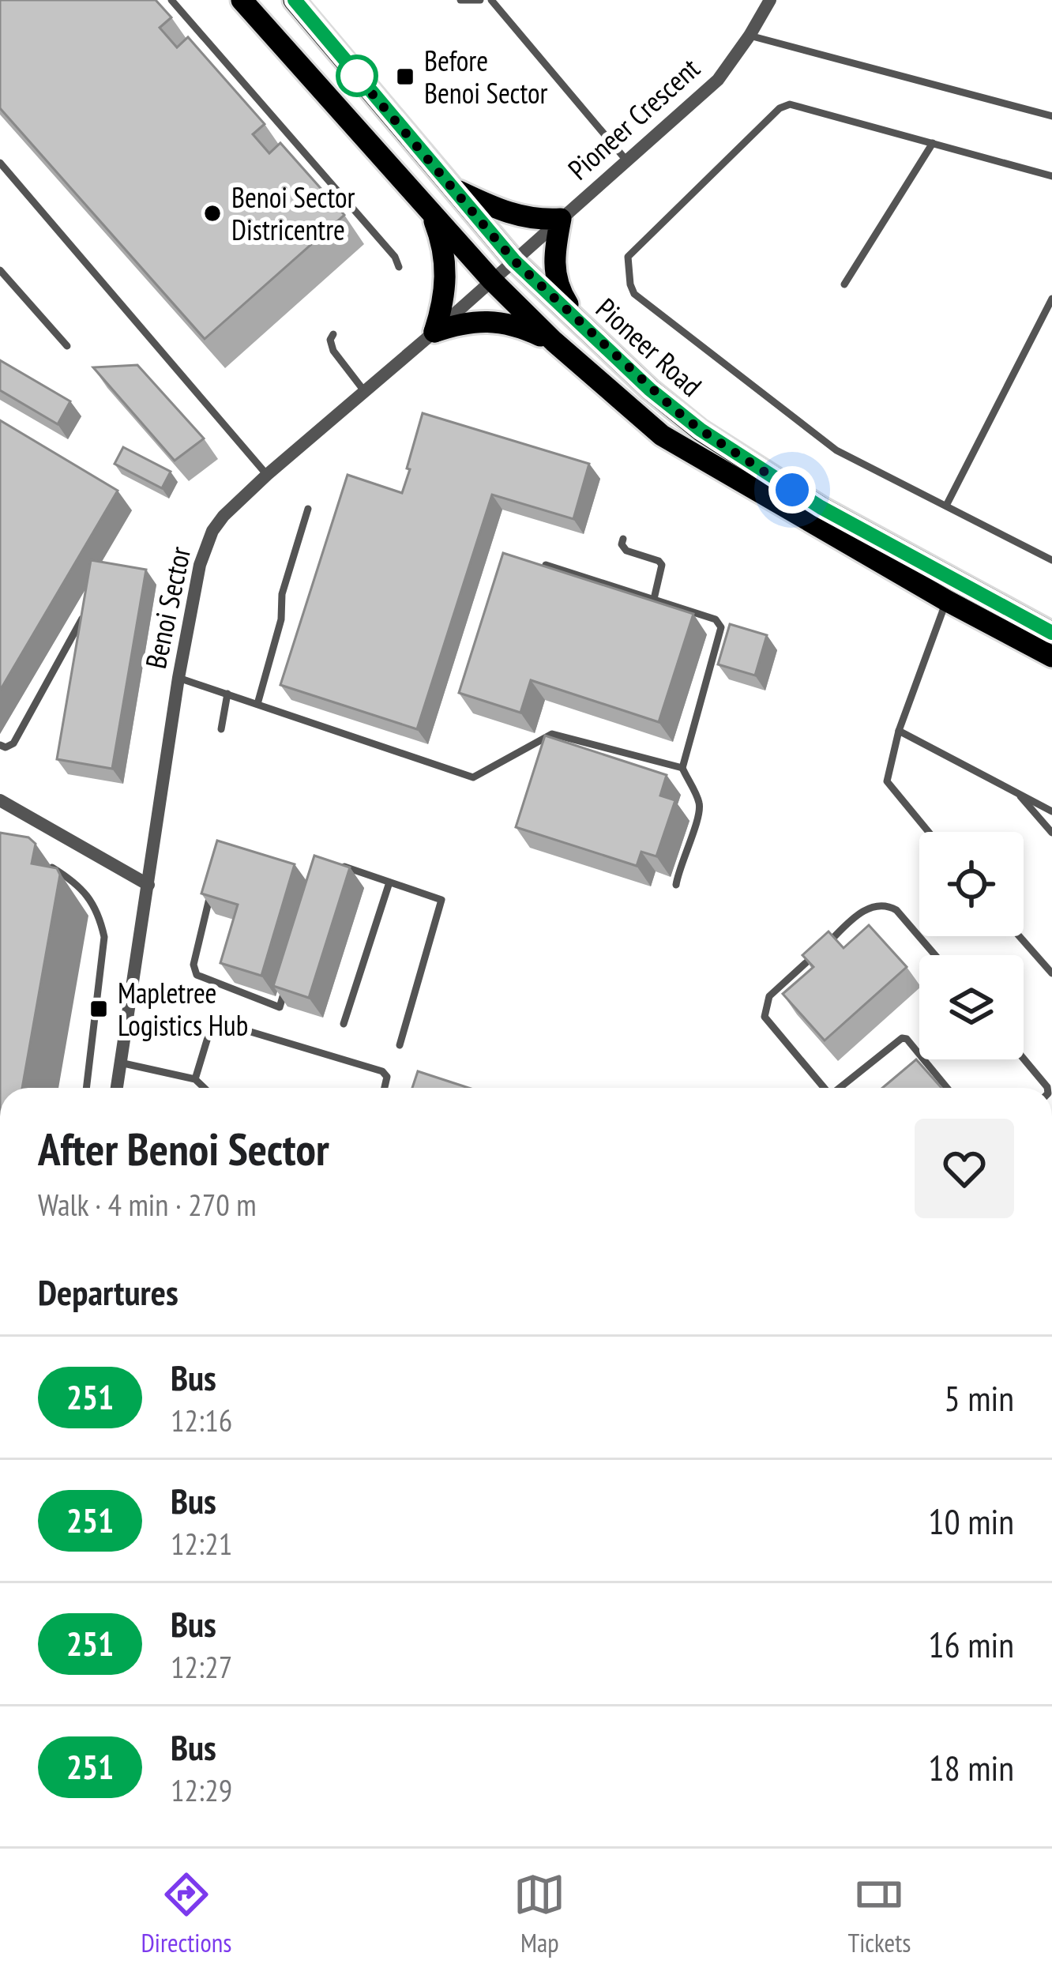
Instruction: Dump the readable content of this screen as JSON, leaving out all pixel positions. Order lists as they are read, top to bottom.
{
  "streets": {
    "main road": ["Pioneer Road"],
    "street": ["Pioneer Crescent", "Benoi Sector"]
  },
  "crossings": [
    ["Pioneer Crescent", "Pioneer Road"],
    ["Pioneer Crescent", "Benoi Sector"],
    ["Pioneer Road", "Benoi Sector"]
  ],
  "places": {
    "transit": ["Before Benoi Sector", "Mapletree Logistics Hub"],
    "other": ["Benoi Sector Districentre"]
  },
  "lines": ["bus line 251"],
  "page": {
    "heading": [
      ["After Benoi Sector", "Walk · 4 min · 270 m"],
      "Departures"
    ],
    "list": [
      {
        "mark": "251",
        "name": "Bus",
        "note": "12:16",
        "value": "5 min"
      },
      {
        "mark": "251",
        "name": "Bus",
        "note": "12:21",
        "value": "10 min"
      },
      {
        "mark": "251",
        "name": "Bus",
        "note": "12:27",
        "value": "16 min"
      },
      {
        "mark": "251",
        "name": "Bus",
        "note": "12:29",
        "value": "18 min"
      }
    ],
    "tabs": ["Directions", "Map", "Tickets"]
  }
}
